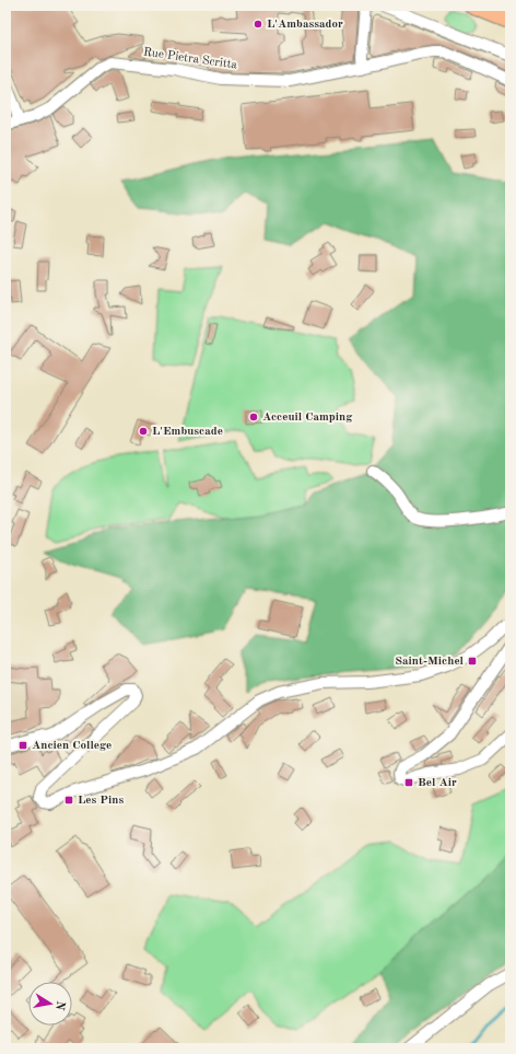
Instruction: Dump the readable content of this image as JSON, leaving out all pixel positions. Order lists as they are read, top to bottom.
{
  "streets": {
    "street": ["Rue Pietra Scritta"]
  },
  "places": {
    "other": ["L'Ambassador", "Acceuil Camping", "L'Embuscade"],
    "transit": [
      "Saint-Michel",
      "Ancien College",
      "Bel Air",
      "Les Pins"
    ]
  },
  "north": "right"
}
